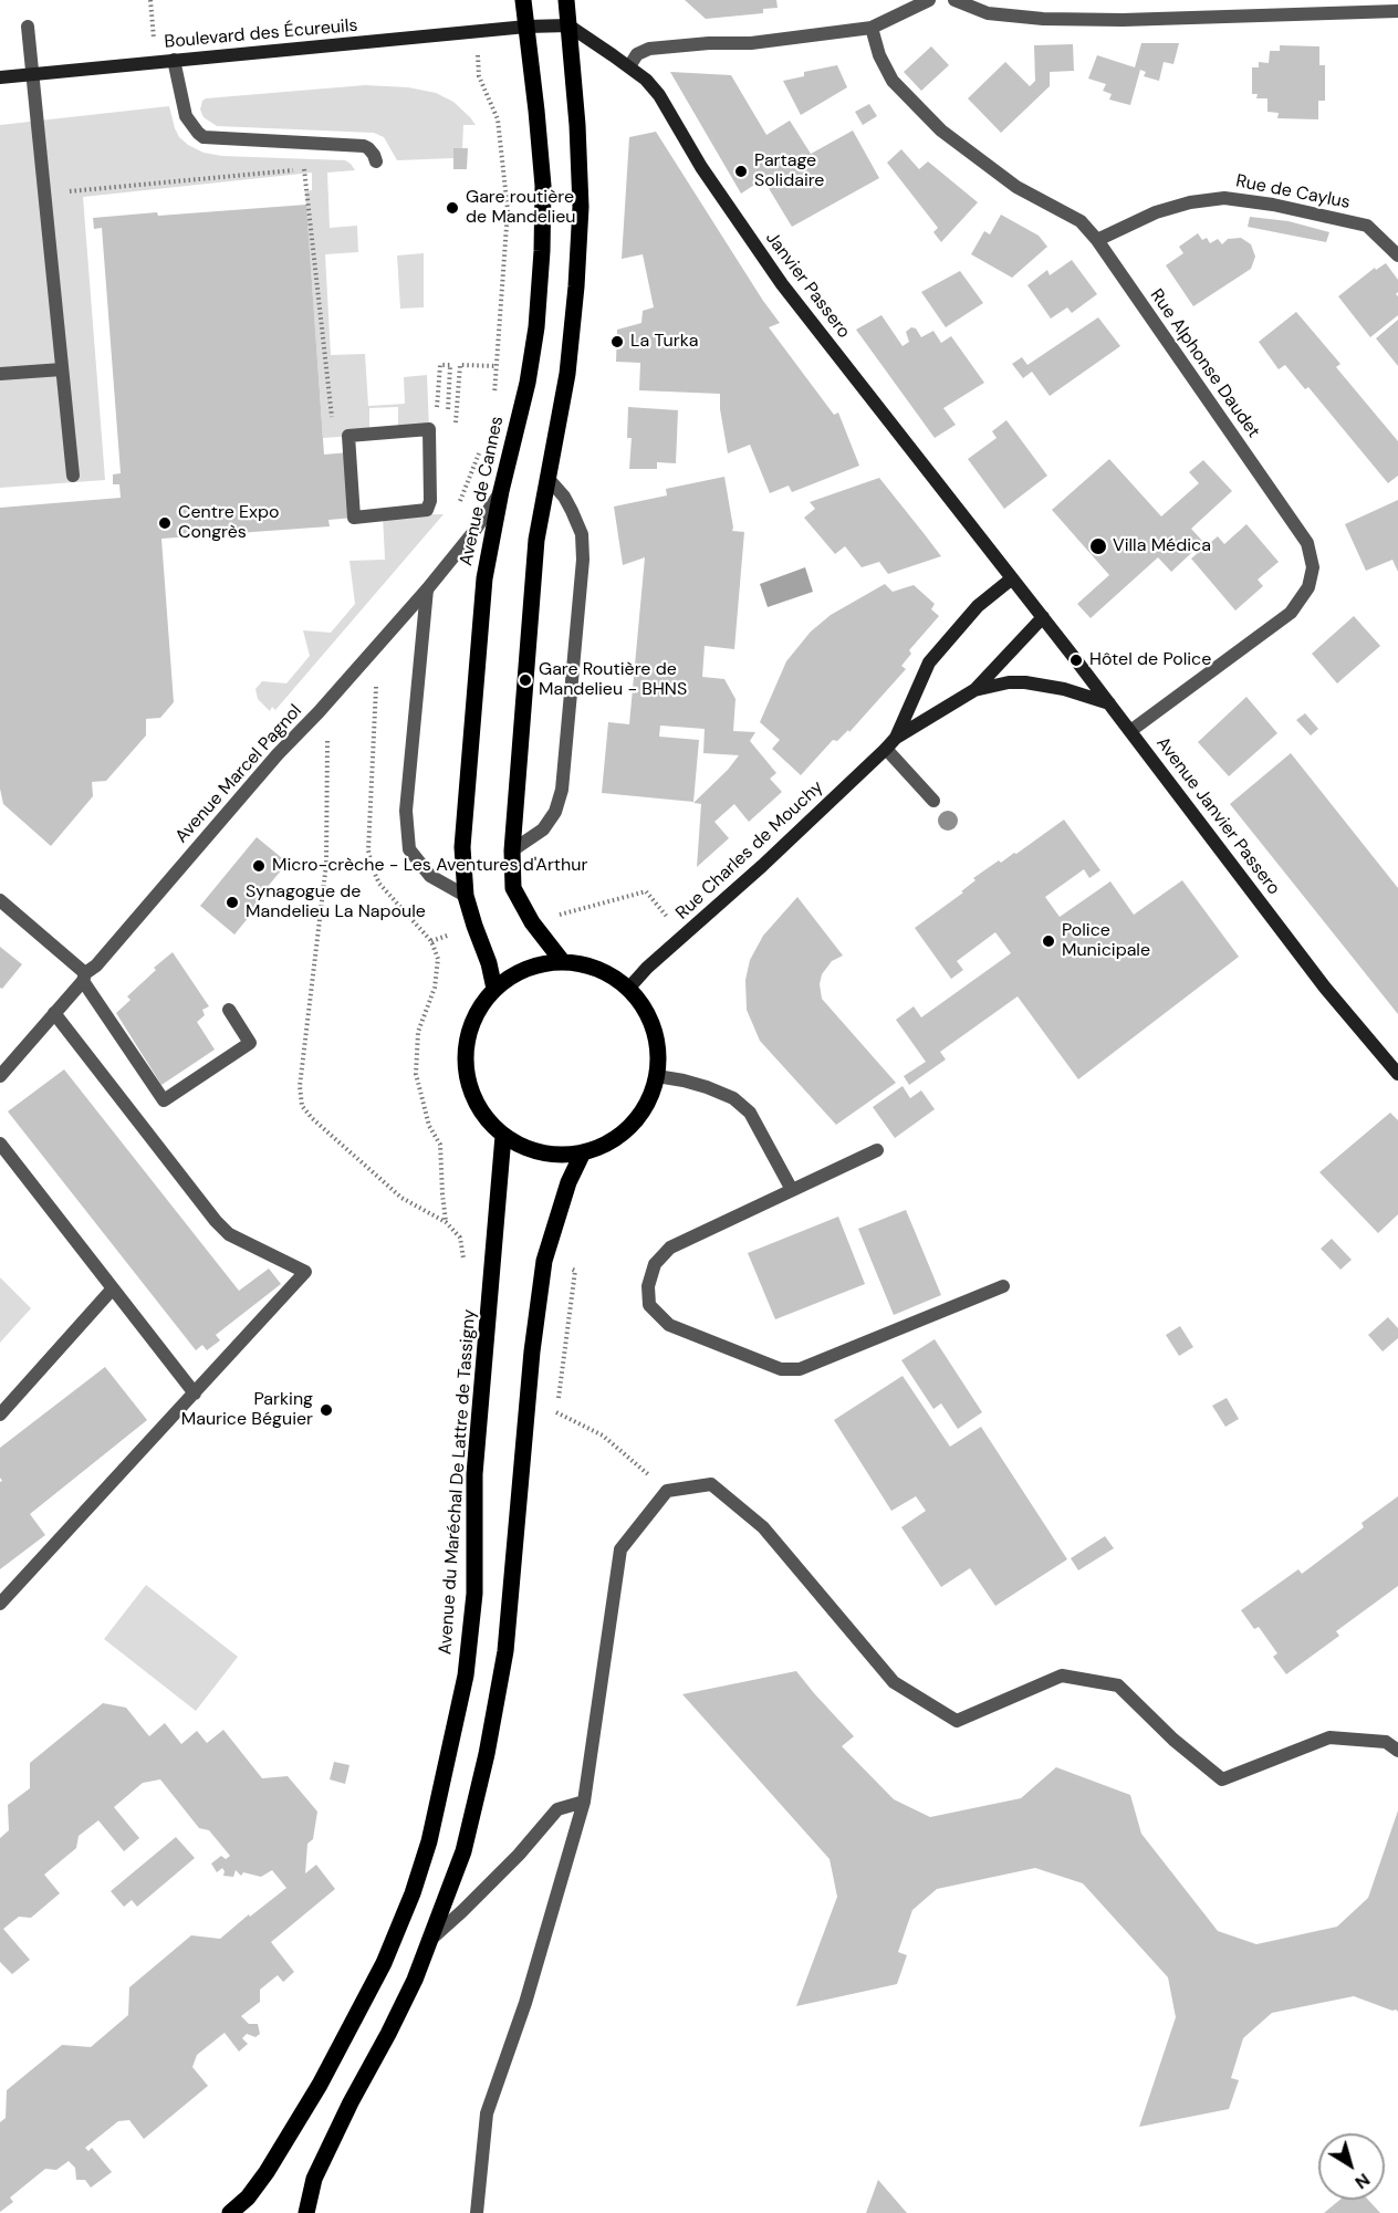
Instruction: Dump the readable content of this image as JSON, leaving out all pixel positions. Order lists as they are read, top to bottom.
{
  "streets": {
    "main road": ["Avenue de Cannes", "Avenue du Maréchal De Lattre de Tassigny"],
    "street": [
      "Boulevard des Écureuils",
      "Rue de Caylus",
      "Janvier Passero",
      "Rue Alphonse Daudet",
      "Avenue Marcel Pagnol",
      "Avenue Janvier Passero",
      "Rue Charles de Mouchy"
    ]
  },
  "crossings": [
    ["Boulevard des Écureuils", "Janvier Passero"],
    ["Boulevard des Écureuils", "Avenue de Cannes"],
    ["Rue de Caylus", "Rue Alphonse Daudet"],
    ["Janvier Passero", "Avenue Janvier Passero"],
    ["Janvier Passero", "Rue Charles de Mouchy"],
    ["Rue Alphonse Daudet", "Avenue Janvier Passero"],
    ["Avenue de Cannes", "Avenue Marcel Pagnol"],
    ["Avenue de Cannes", "Rue Charles de Mouchy"],
    ["Avenue de Cannes", "Avenue du Maréchal De Lattre de Tassigny"],
    ["Avenue Janvier Passero", "Rue Charles de Mouchy"],
    ["Rue Charles de Mouchy", "Avenue du Maréchal De Lattre de Tassigny"]
  ],
  "places": [
    "Partage Solidaire",
    "Gare routière de Mandelieu",
    "La Turka",
    "Centre Expo Congrès",
    "Villa Médica",
    "Hôtel de Police",
    "Gare Routière de Mandelieu - BHNS",
    "Micro-crèche - Les Aventures d'Arthur",
    "Synagogue de Mandelieu La Napoule",
    "Police Municipale",
    "Parking Maurice Béguier"
  ],
  "north": "bottom right"
}
